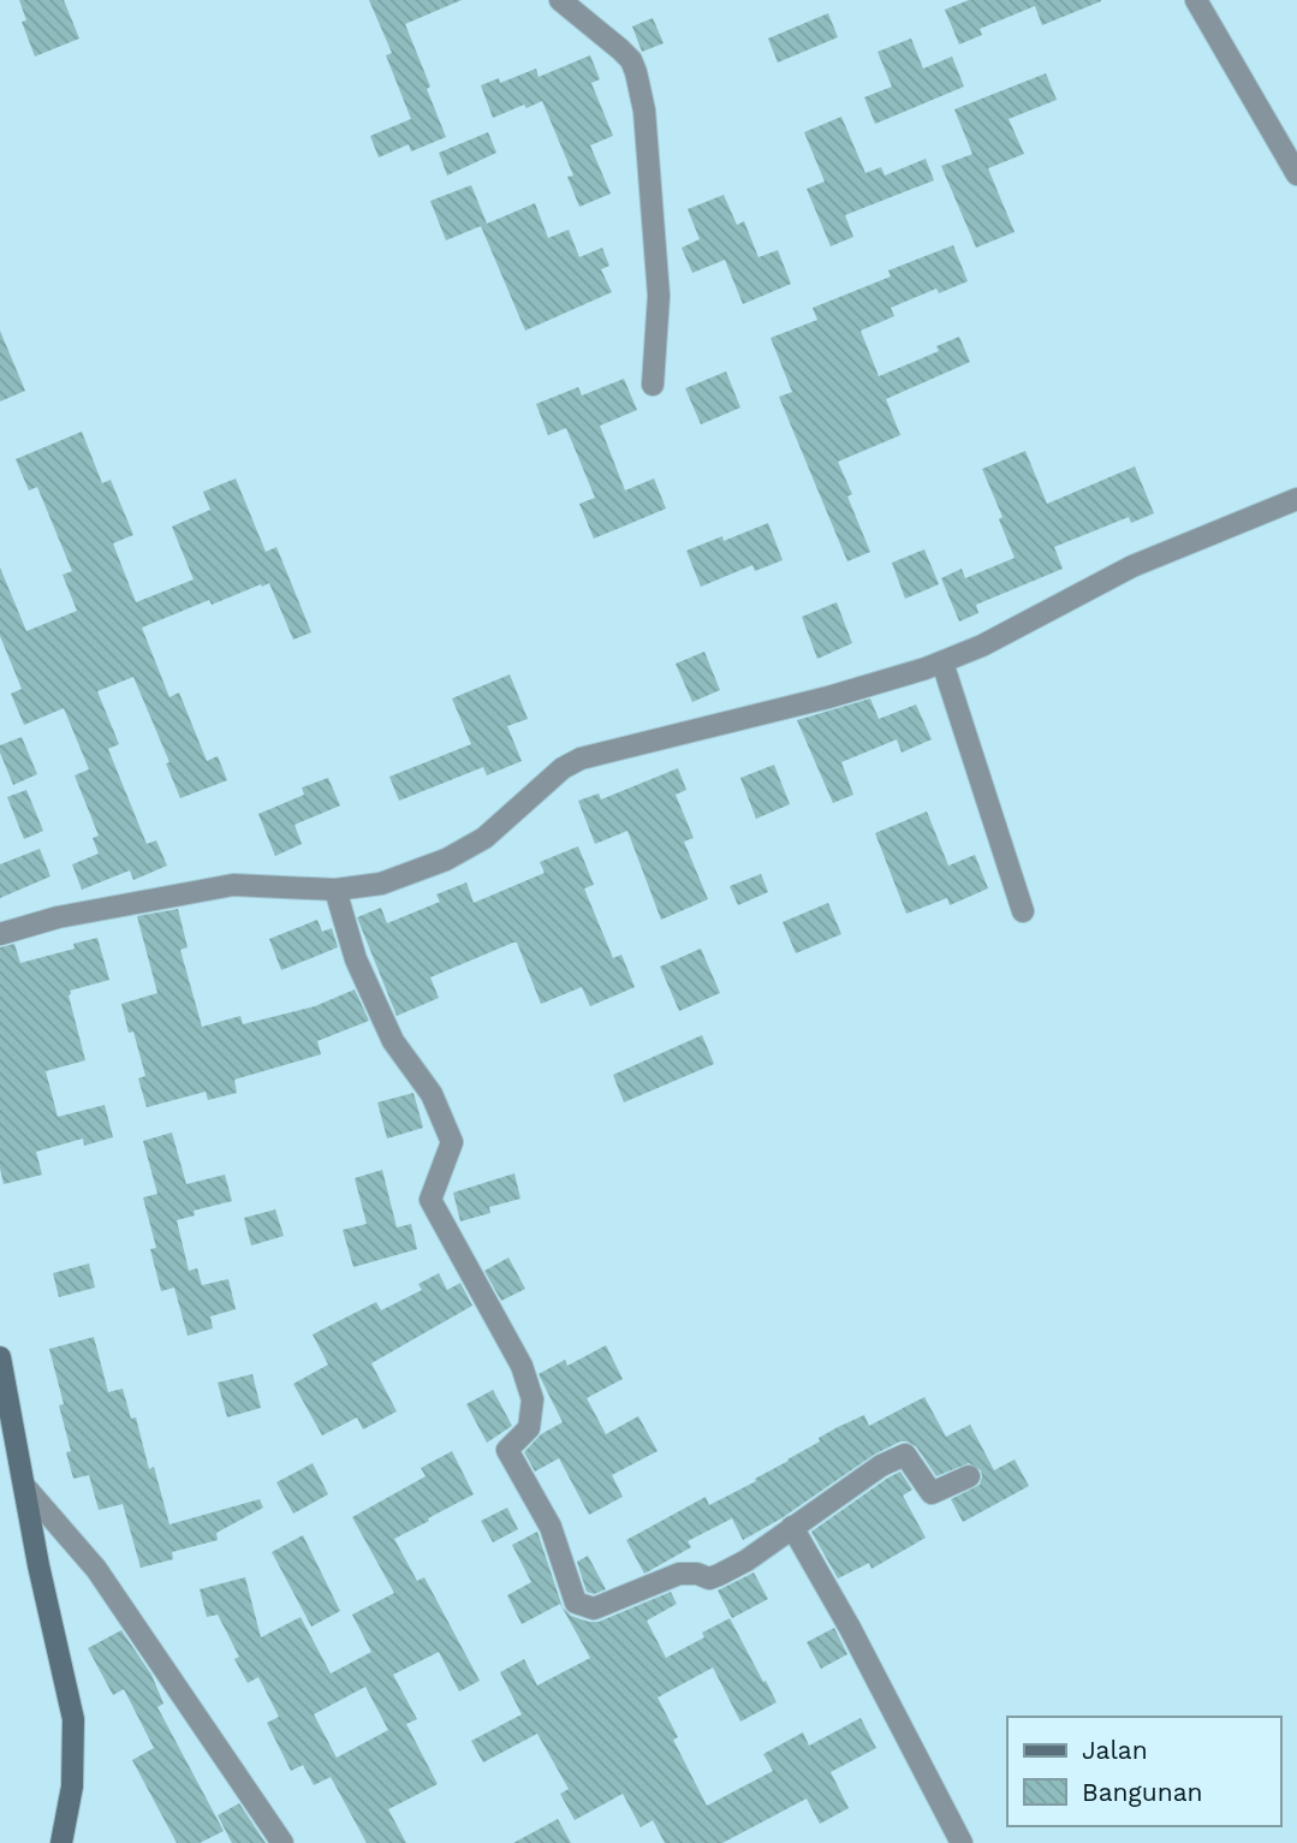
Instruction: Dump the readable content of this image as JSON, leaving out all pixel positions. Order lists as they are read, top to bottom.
{
  "legend": ["Jalan", "Bangunan"]
}
